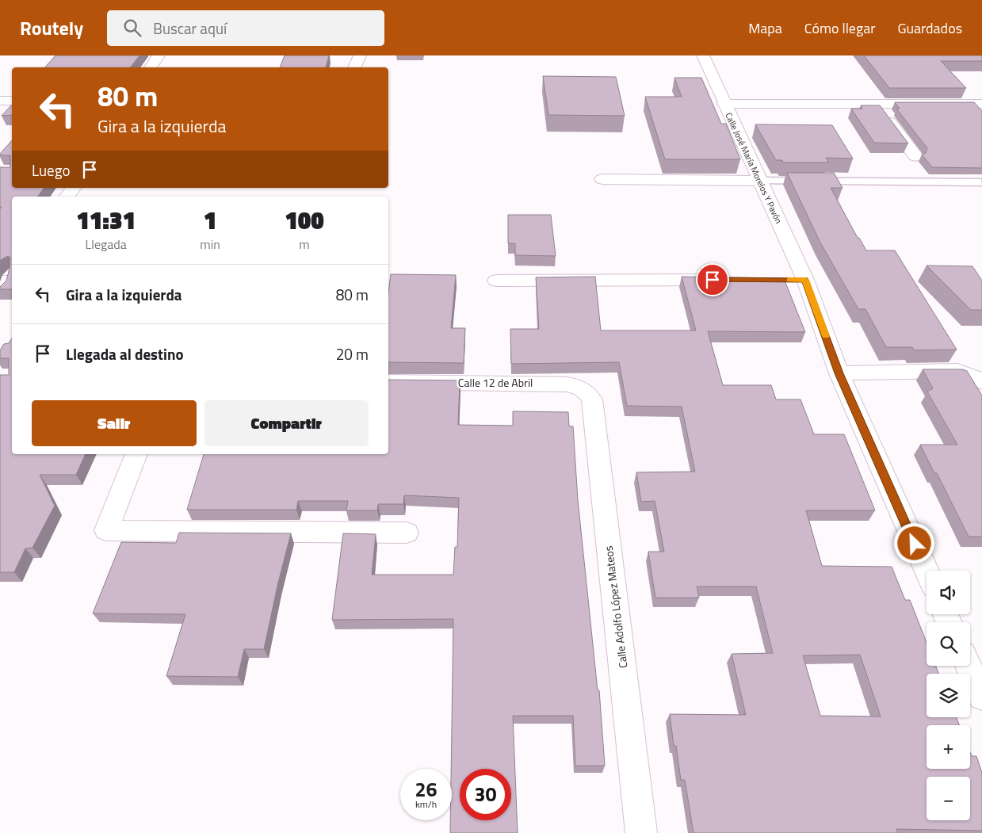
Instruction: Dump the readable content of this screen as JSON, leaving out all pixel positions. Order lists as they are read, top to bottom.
{
  "streets": {
    "street": ["Calle José María Morelos Y Pavón", "Calle 12 de Abril", "Calle Adolfo López Mateos"]
  },
  "crossings": [
    ["Calle 12 de Abril", "Calle Adolfo López Mateos"]
  ],
  "page": {
    "header": "Routely",
    "search": "Buscar aquí",
    "nav": ["Mapa", "Cómo llegar", "Guardados"],
    "turn": ["80 m", "Gira a la izquierda"],
    "then": "Luego",
    "eta": [
      "11:31",
      "Llegada",
      "1",
      "min",
      "100",
      "m"
    ],
    "list": [
      {
        "name": "Gira a la izquierda",
        "value": "80 m"
      },
      {
        "name": "Llegada al destino",
        "value": "20 m"
      }
    ],
    "buttons": ["Salir", "Compartir"],
    "map_buttons": ["+", "−"],
    "speed": "26 km/h",
    "limit": "30"
  }
}
